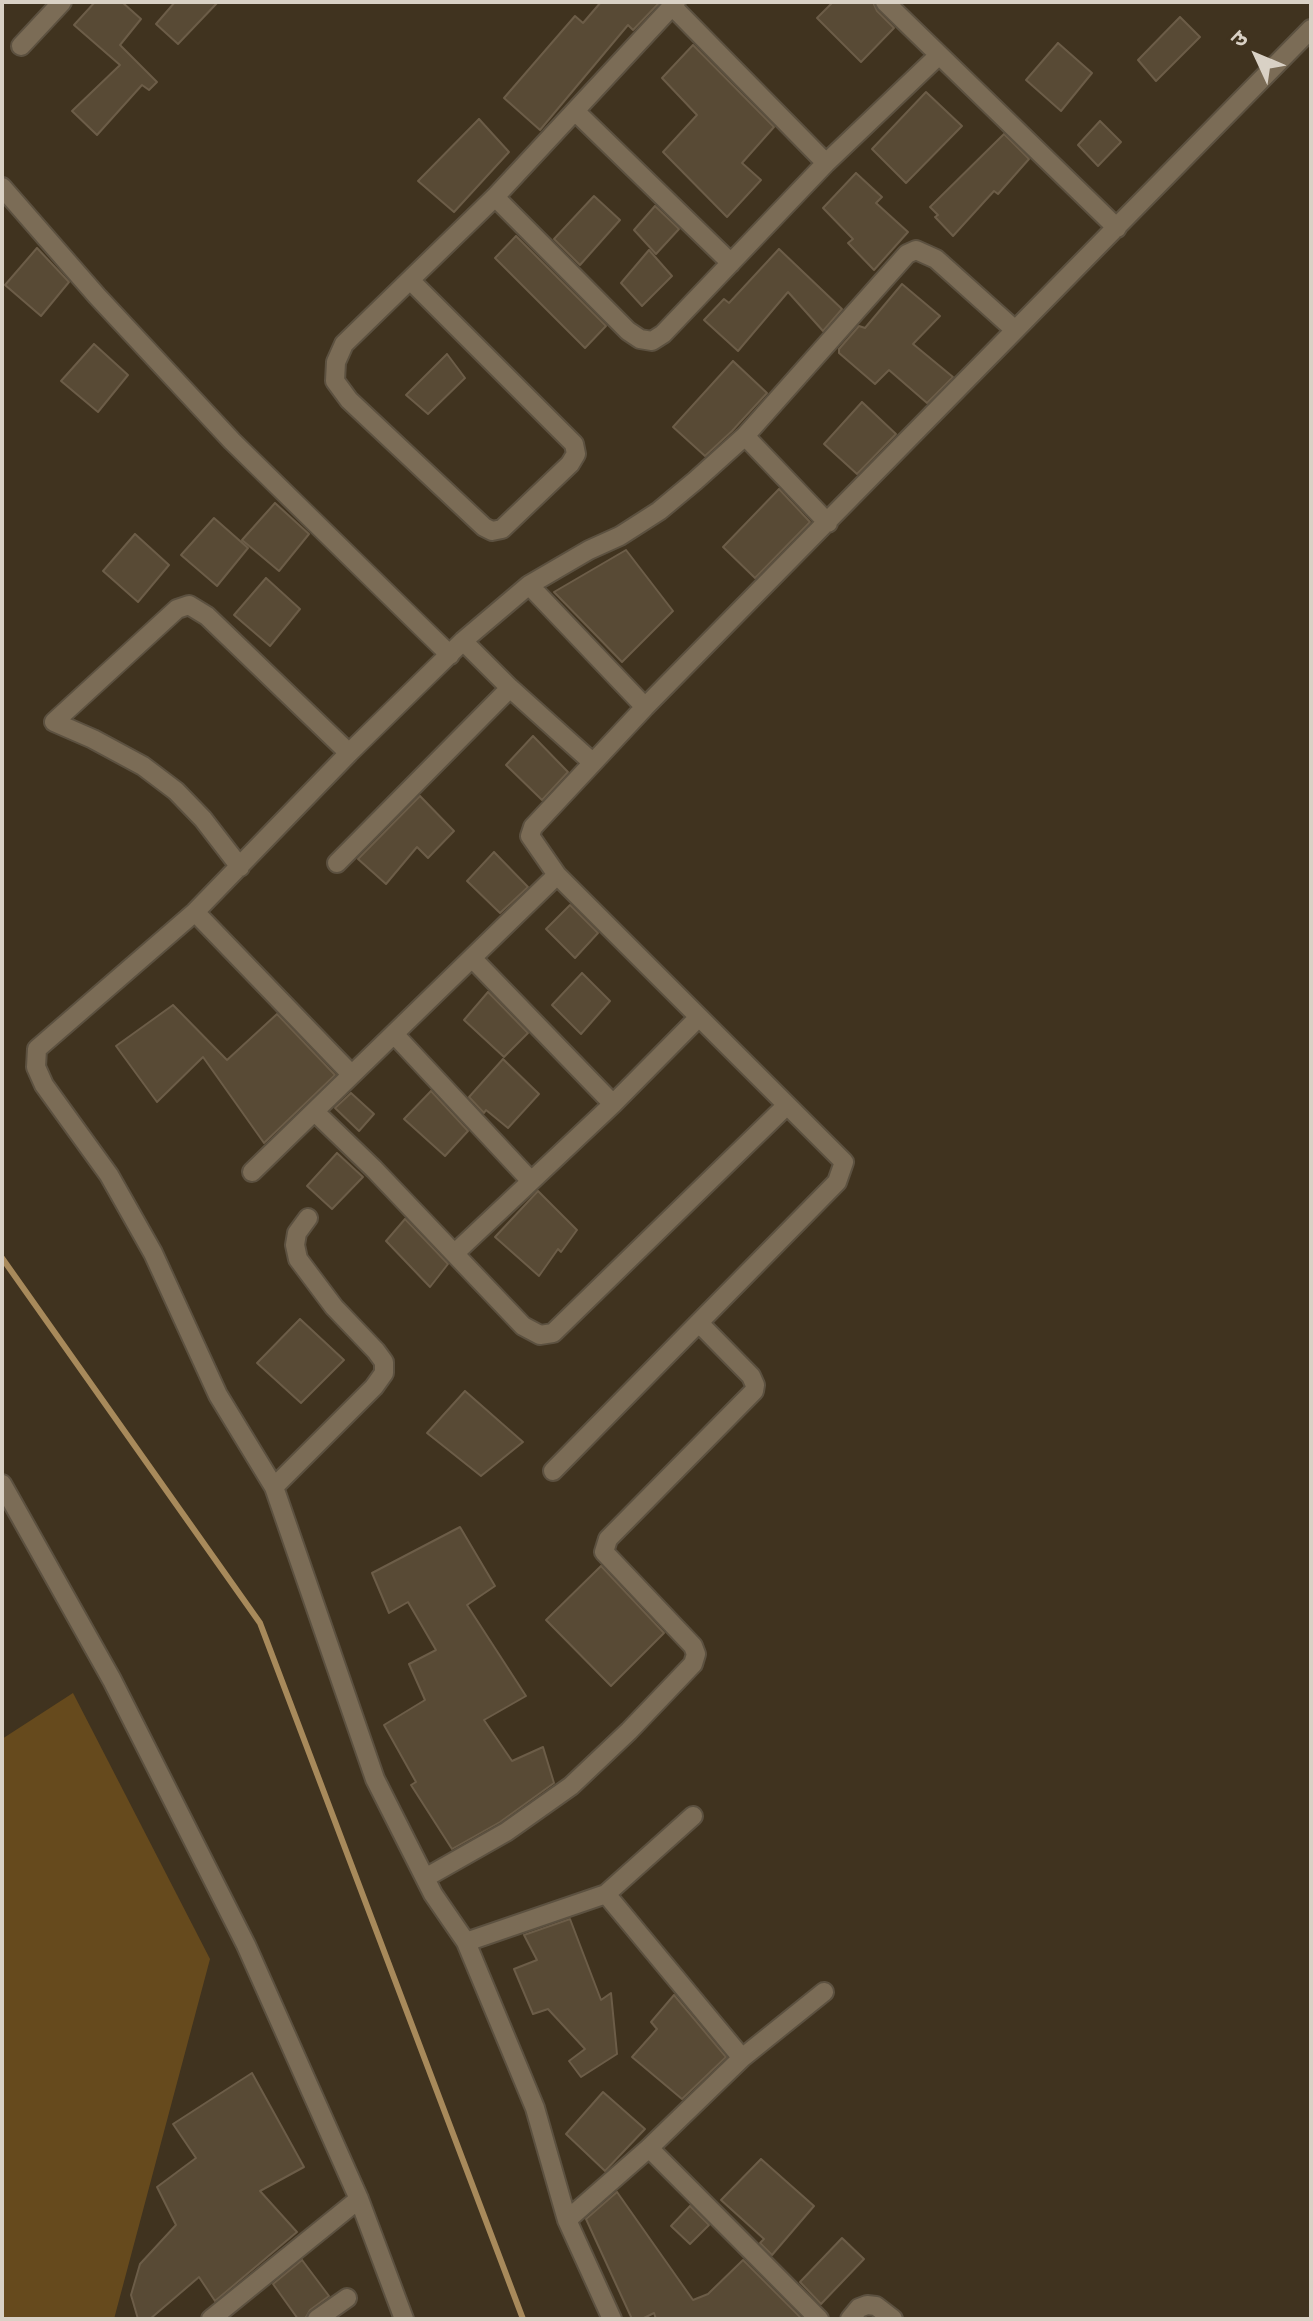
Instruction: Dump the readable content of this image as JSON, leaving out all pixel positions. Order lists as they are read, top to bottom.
{
  "north": "top left"
}
